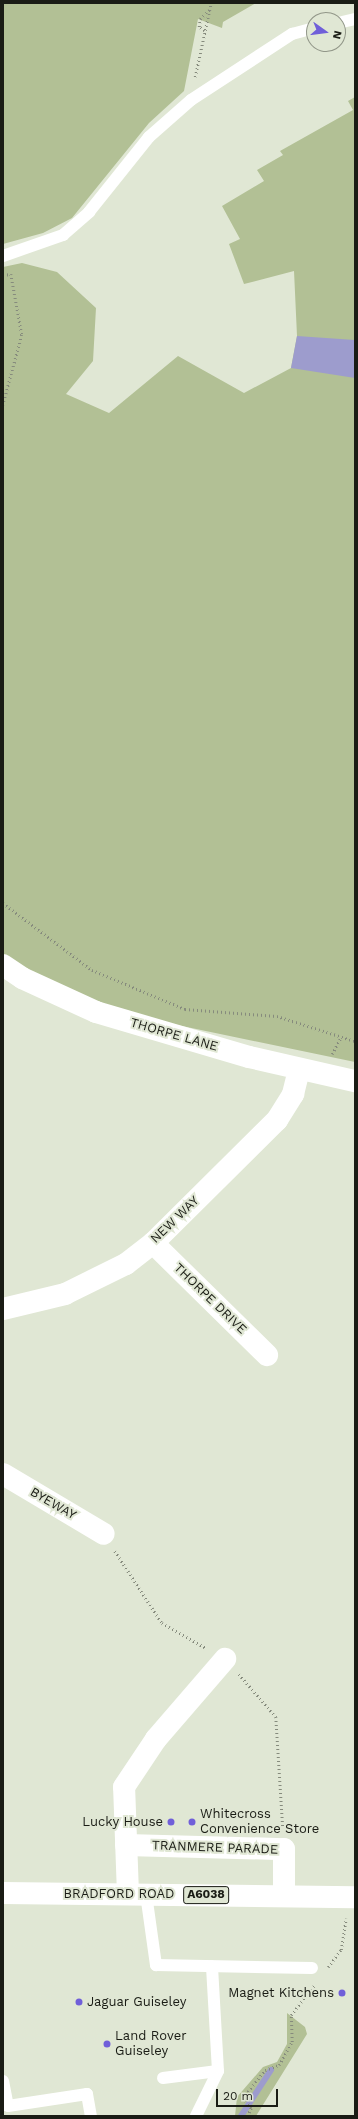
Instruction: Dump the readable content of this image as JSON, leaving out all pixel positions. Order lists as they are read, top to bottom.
{
  "streets": {
    "street": [
      "THORPE LANE",
      "NEW WAY",
      "THORPE DRIVE",
      "BYEWAY",
      "TRANMERE PARADE",
      "BRADFORD ROAD",
      "A6038"
    ]
  },
  "crossings": [
    ["THORPE LANE", "NEW WAY"],
    ["NEW WAY", "THORPE DRIVE"],
    ["TRANMERE PARADE", "BRADFORD ROAD"]
  ],
  "places": [
    "Lucky House",
    "Whitecross Convenience Store",
    "Magnet Kitchens",
    "Jaguar Guiseley",
    "Land Rover Guiseley"
  ],
  "scale_bar": "20 m",
  "north": "right"
}
